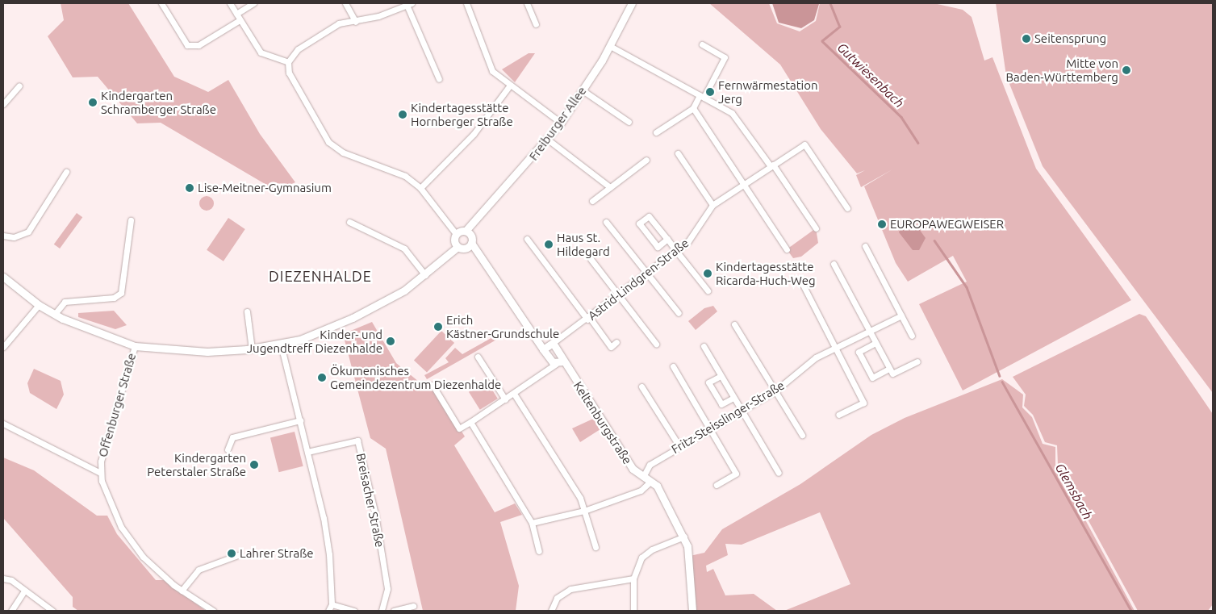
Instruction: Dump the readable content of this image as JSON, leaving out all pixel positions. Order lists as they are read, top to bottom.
{
  "streets": {
    "street": [
      "Freiburger Allee",
      "Astrid-Lindgren-Straße",
      "Offenburger Straße",
      "Fritz-Steisslinger-Straße",
      "Keltenburgstraße",
      "Breisacher Straße"
    ]
  },
  "crossings": [
    ["Freiburger Allee", "Keltenburgstraße"],
    ["Astrid-Lindgren-Straße", "Keltenburgstraße"],
    ["Fritz-Steisslinger-Straße", "Keltenburgstraße"]
  ],
  "districts": ["DIEZENHALDE"],
  "water": ["Gutwiesenbach", "Glemsbach"],
  "places": [
    "Seitensprung",
    "Mitte von Baden-Württemberg",
    "Fernwärmestation Jerg",
    "Kindergarten Schramberger Straße",
    "Kindertagesstätte Hornberger Straße",
    "Lise-Meitner-Gymnasium",
    "EUROPAWEGWEISER",
    "Haus St. Hildegard",
    "Kindertagesstätte Ricarda-Huch-Weg",
    "Erich Kästner-Grundschule",
    "Kinder- und Jugendtreff Diezenhalde",
    "Ökumenisches Gemeindezentrum Diezenhalde",
    "Kindergarten Peterstaler Straße",
    "Lahrer Straße"
  ]
}
